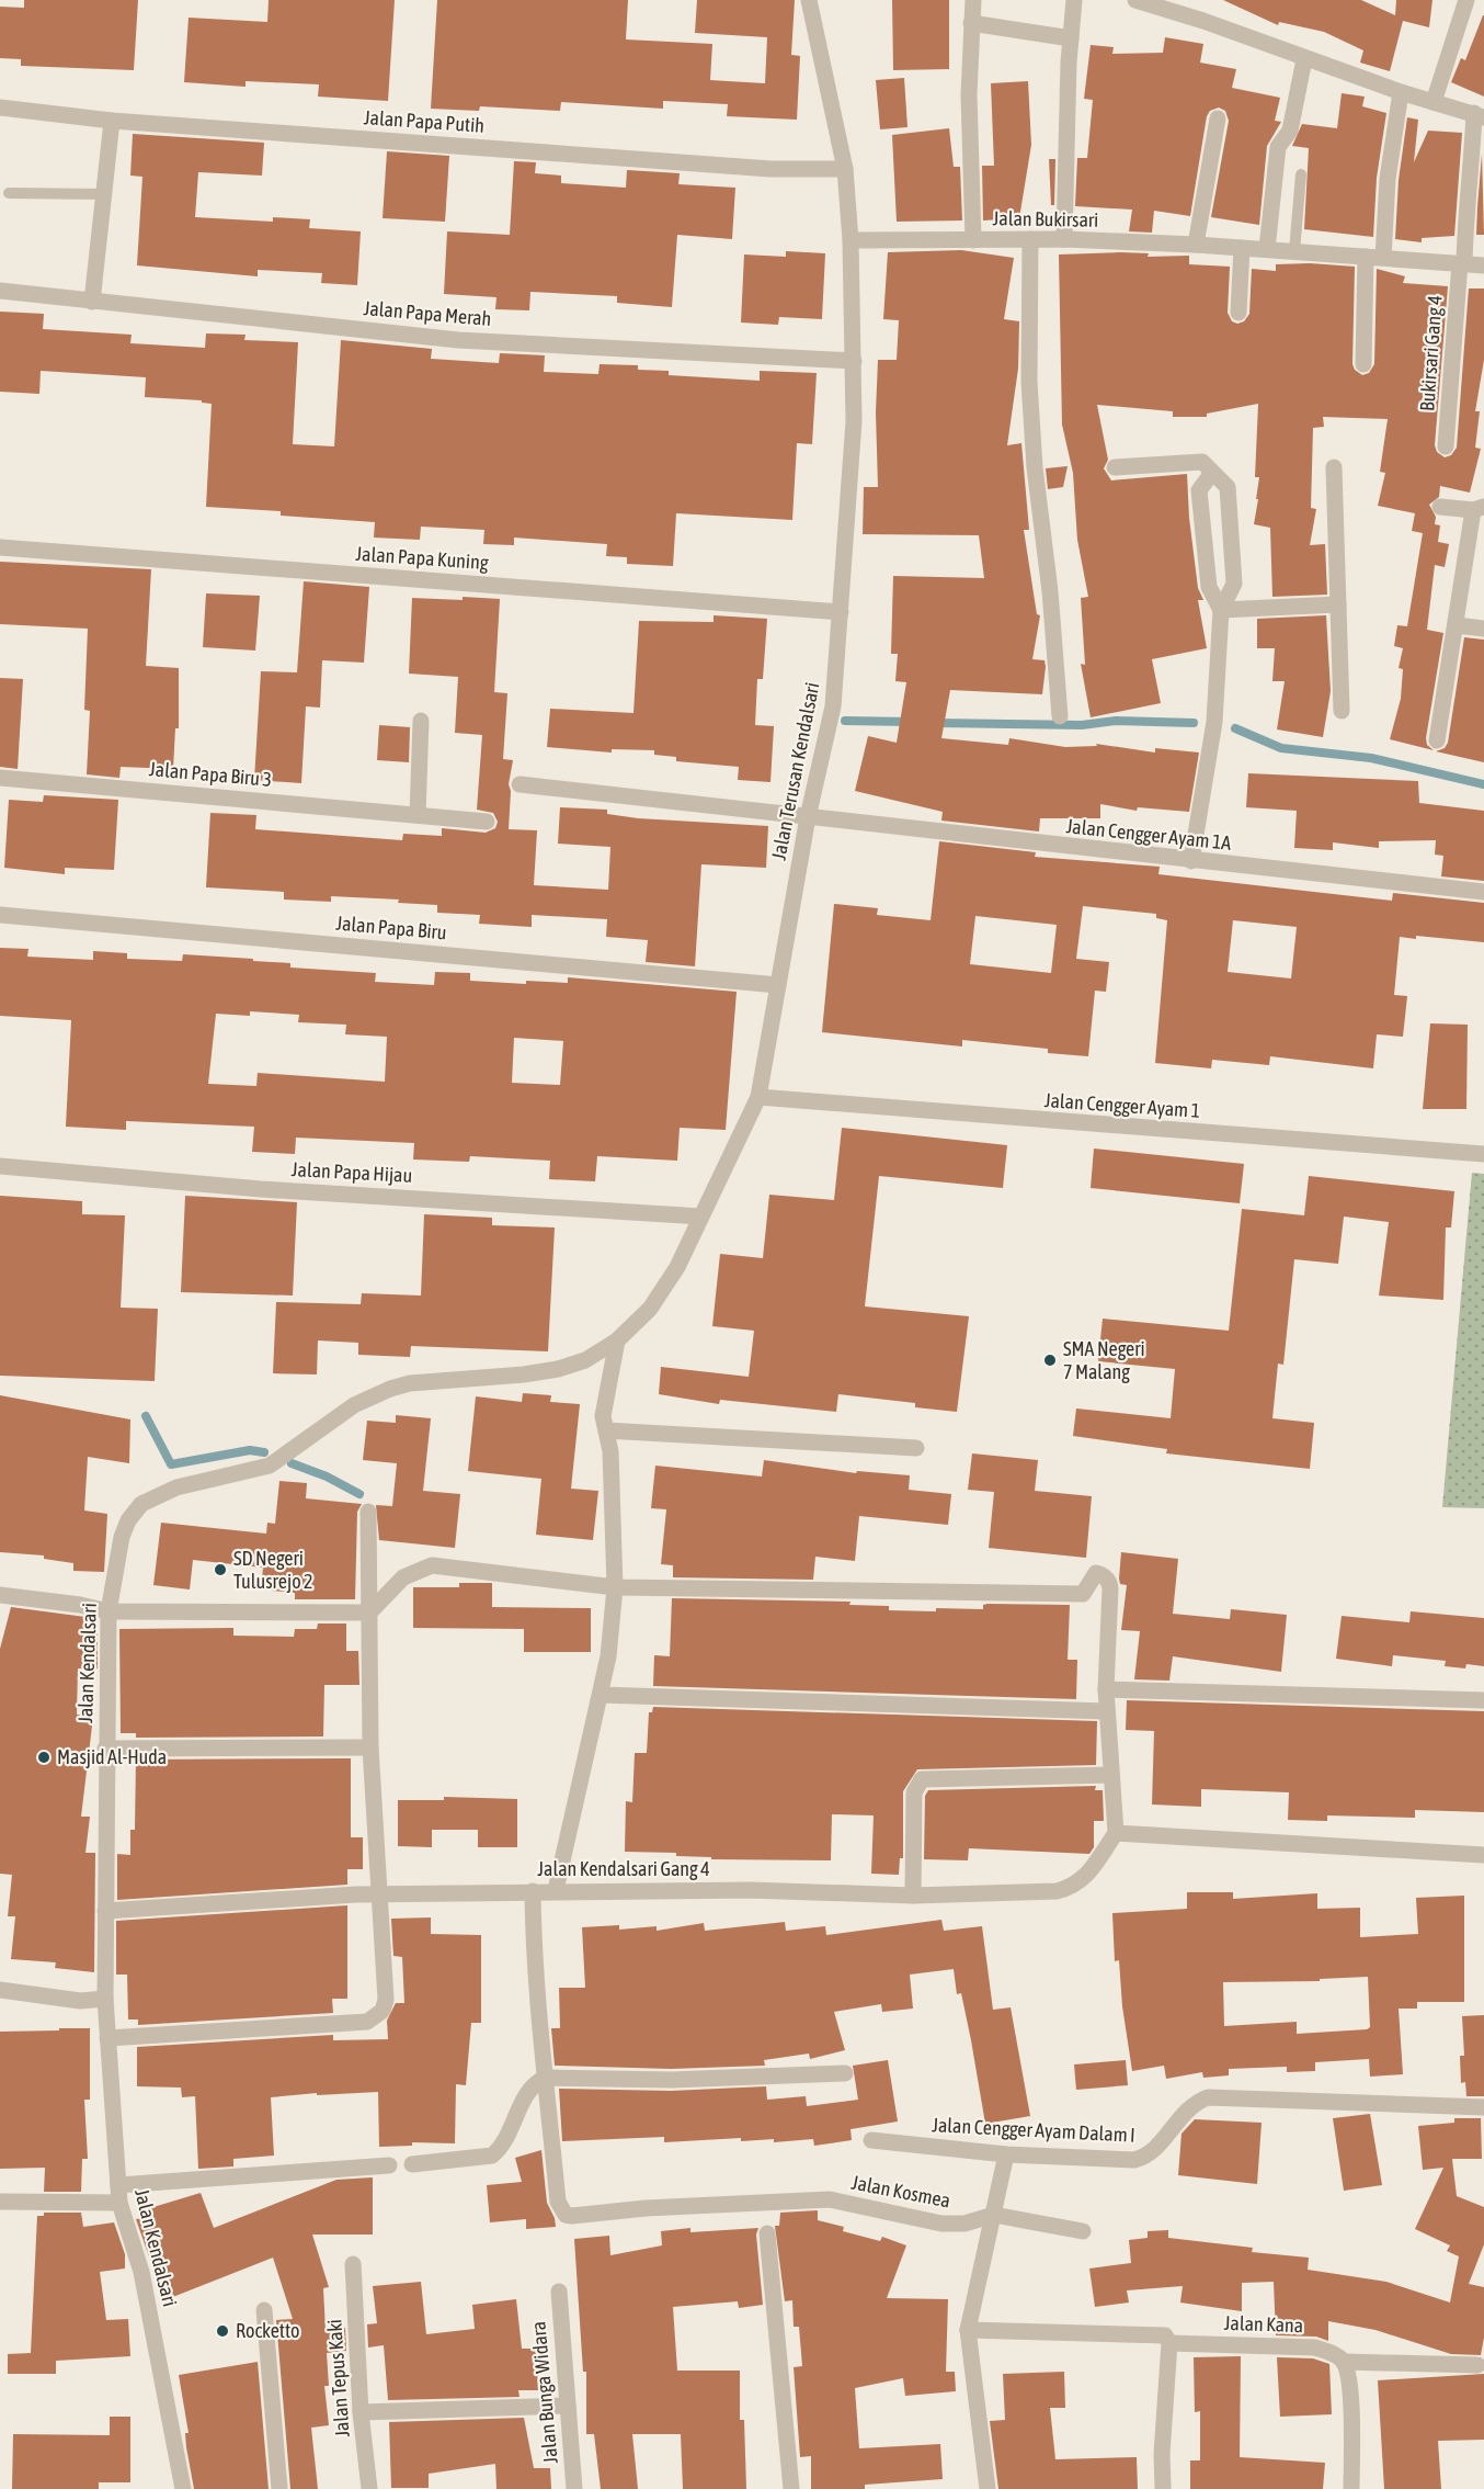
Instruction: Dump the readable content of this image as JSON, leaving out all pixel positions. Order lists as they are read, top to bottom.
{
  "streets": {
    "street": [
      "Jalan Papa Putih",
      "Jalan Bukirsari",
      "Jalan Papa Merah",
      "Bukirsari Gang 4",
      "Jalan Papa Kuning",
      "Jalan Terusan Kendalsari",
      "Jalan Papa Biru 3",
      "Jalan Cengger Ayam 1A",
      "Jalan Papa Biru",
      "Jalan Cengger Ayam 1",
      "Jalan Papa Hijau",
      "Jalan Kendalsari",
      "Jalan Kendalsari Gang 4",
      "Jalan Cengger Ayam Dalam I",
      "Jalan Kosmea",
      "Jalan Kana",
      "Jalan Tepus Kaki",
      "Jalan Bunga Widara"
    ]
  },
  "crossings": [
    ["Jalan Bukirsari", "Bukirsari Gang 4"],
    ["Jalan Bukirsari", "Jalan Terusan Kendalsari"],
    ["Jalan Papa Merah", "Jalan Terusan Kendalsari"],
    ["Jalan Papa Kuning", "Jalan Terusan Kendalsari"],
    ["Jalan Terusan Kendalsari", "Jalan Cengger Ayam 1A"],
    ["Jalan Terusan Kendalsari", "Jalan Papa Biru"],
    ["Jalan Terusan Kendalsari", "Jalan Cengger Ayam 1"],
    ["Jalan Terusan Kendalsari", "Jalan Papa Hijau"],
    ["Jalan Terusan Kendalsari", "Jalan Kendalsari"],
    ["Jalan Papa Hijau", "Jalan Kendalsari"],
    ["Jalan Kendalsari", "Jalan Kendalsari Gang 4"]
  ],
  "places": [
    "SMA Negeri 7 Malang",
    "SD Negeri Tulusrejo 2",
    "Masjid Al-Huda",
    "Rocketto"
  ]
}
